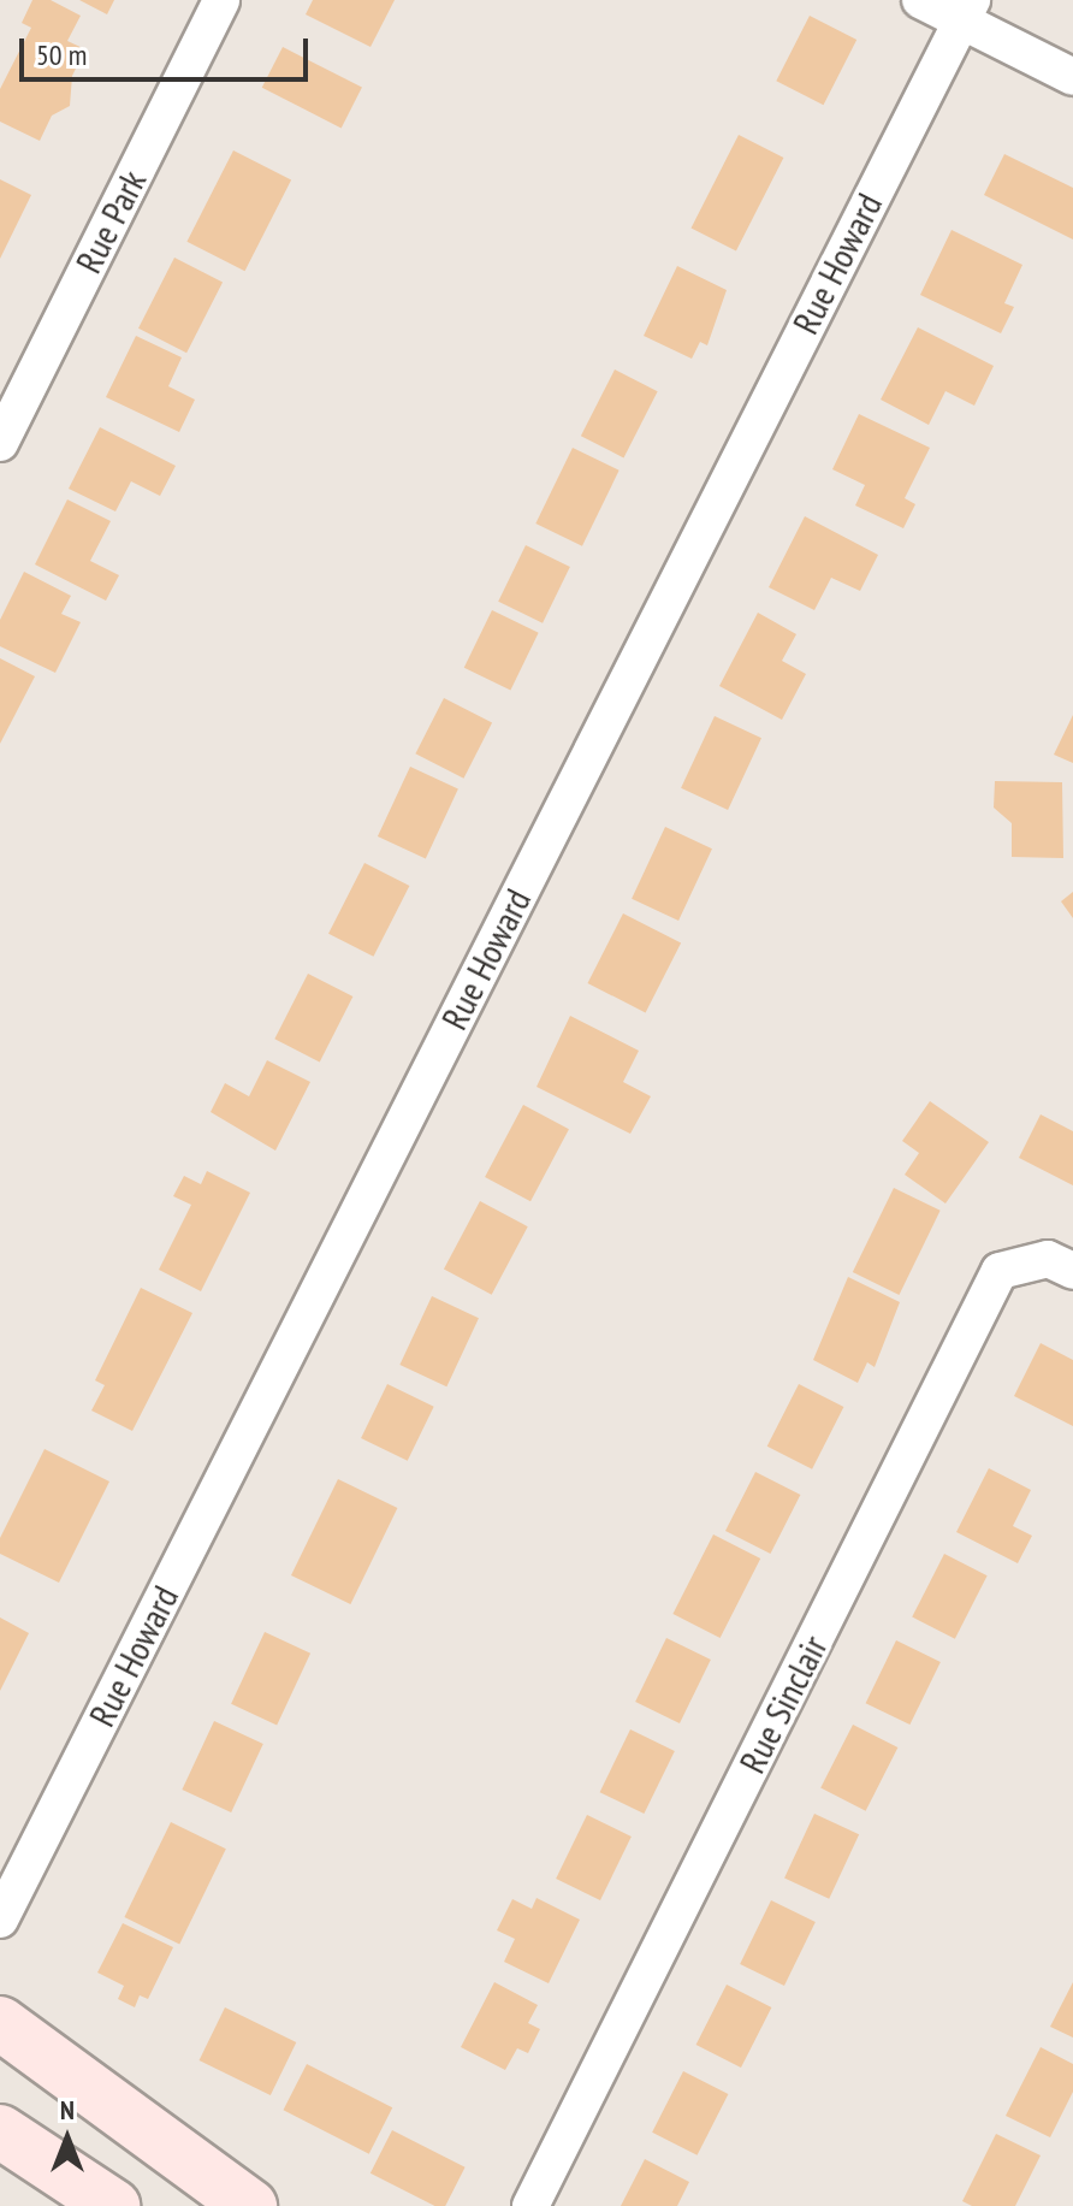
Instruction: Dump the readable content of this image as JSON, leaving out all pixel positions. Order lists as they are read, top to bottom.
{
  "streets": {
    "street": ["Rue Park", "Rue Howard", "Rue Sinclair"]
  },
  "scale_bar": "50 m",
  "north": "top"
}
